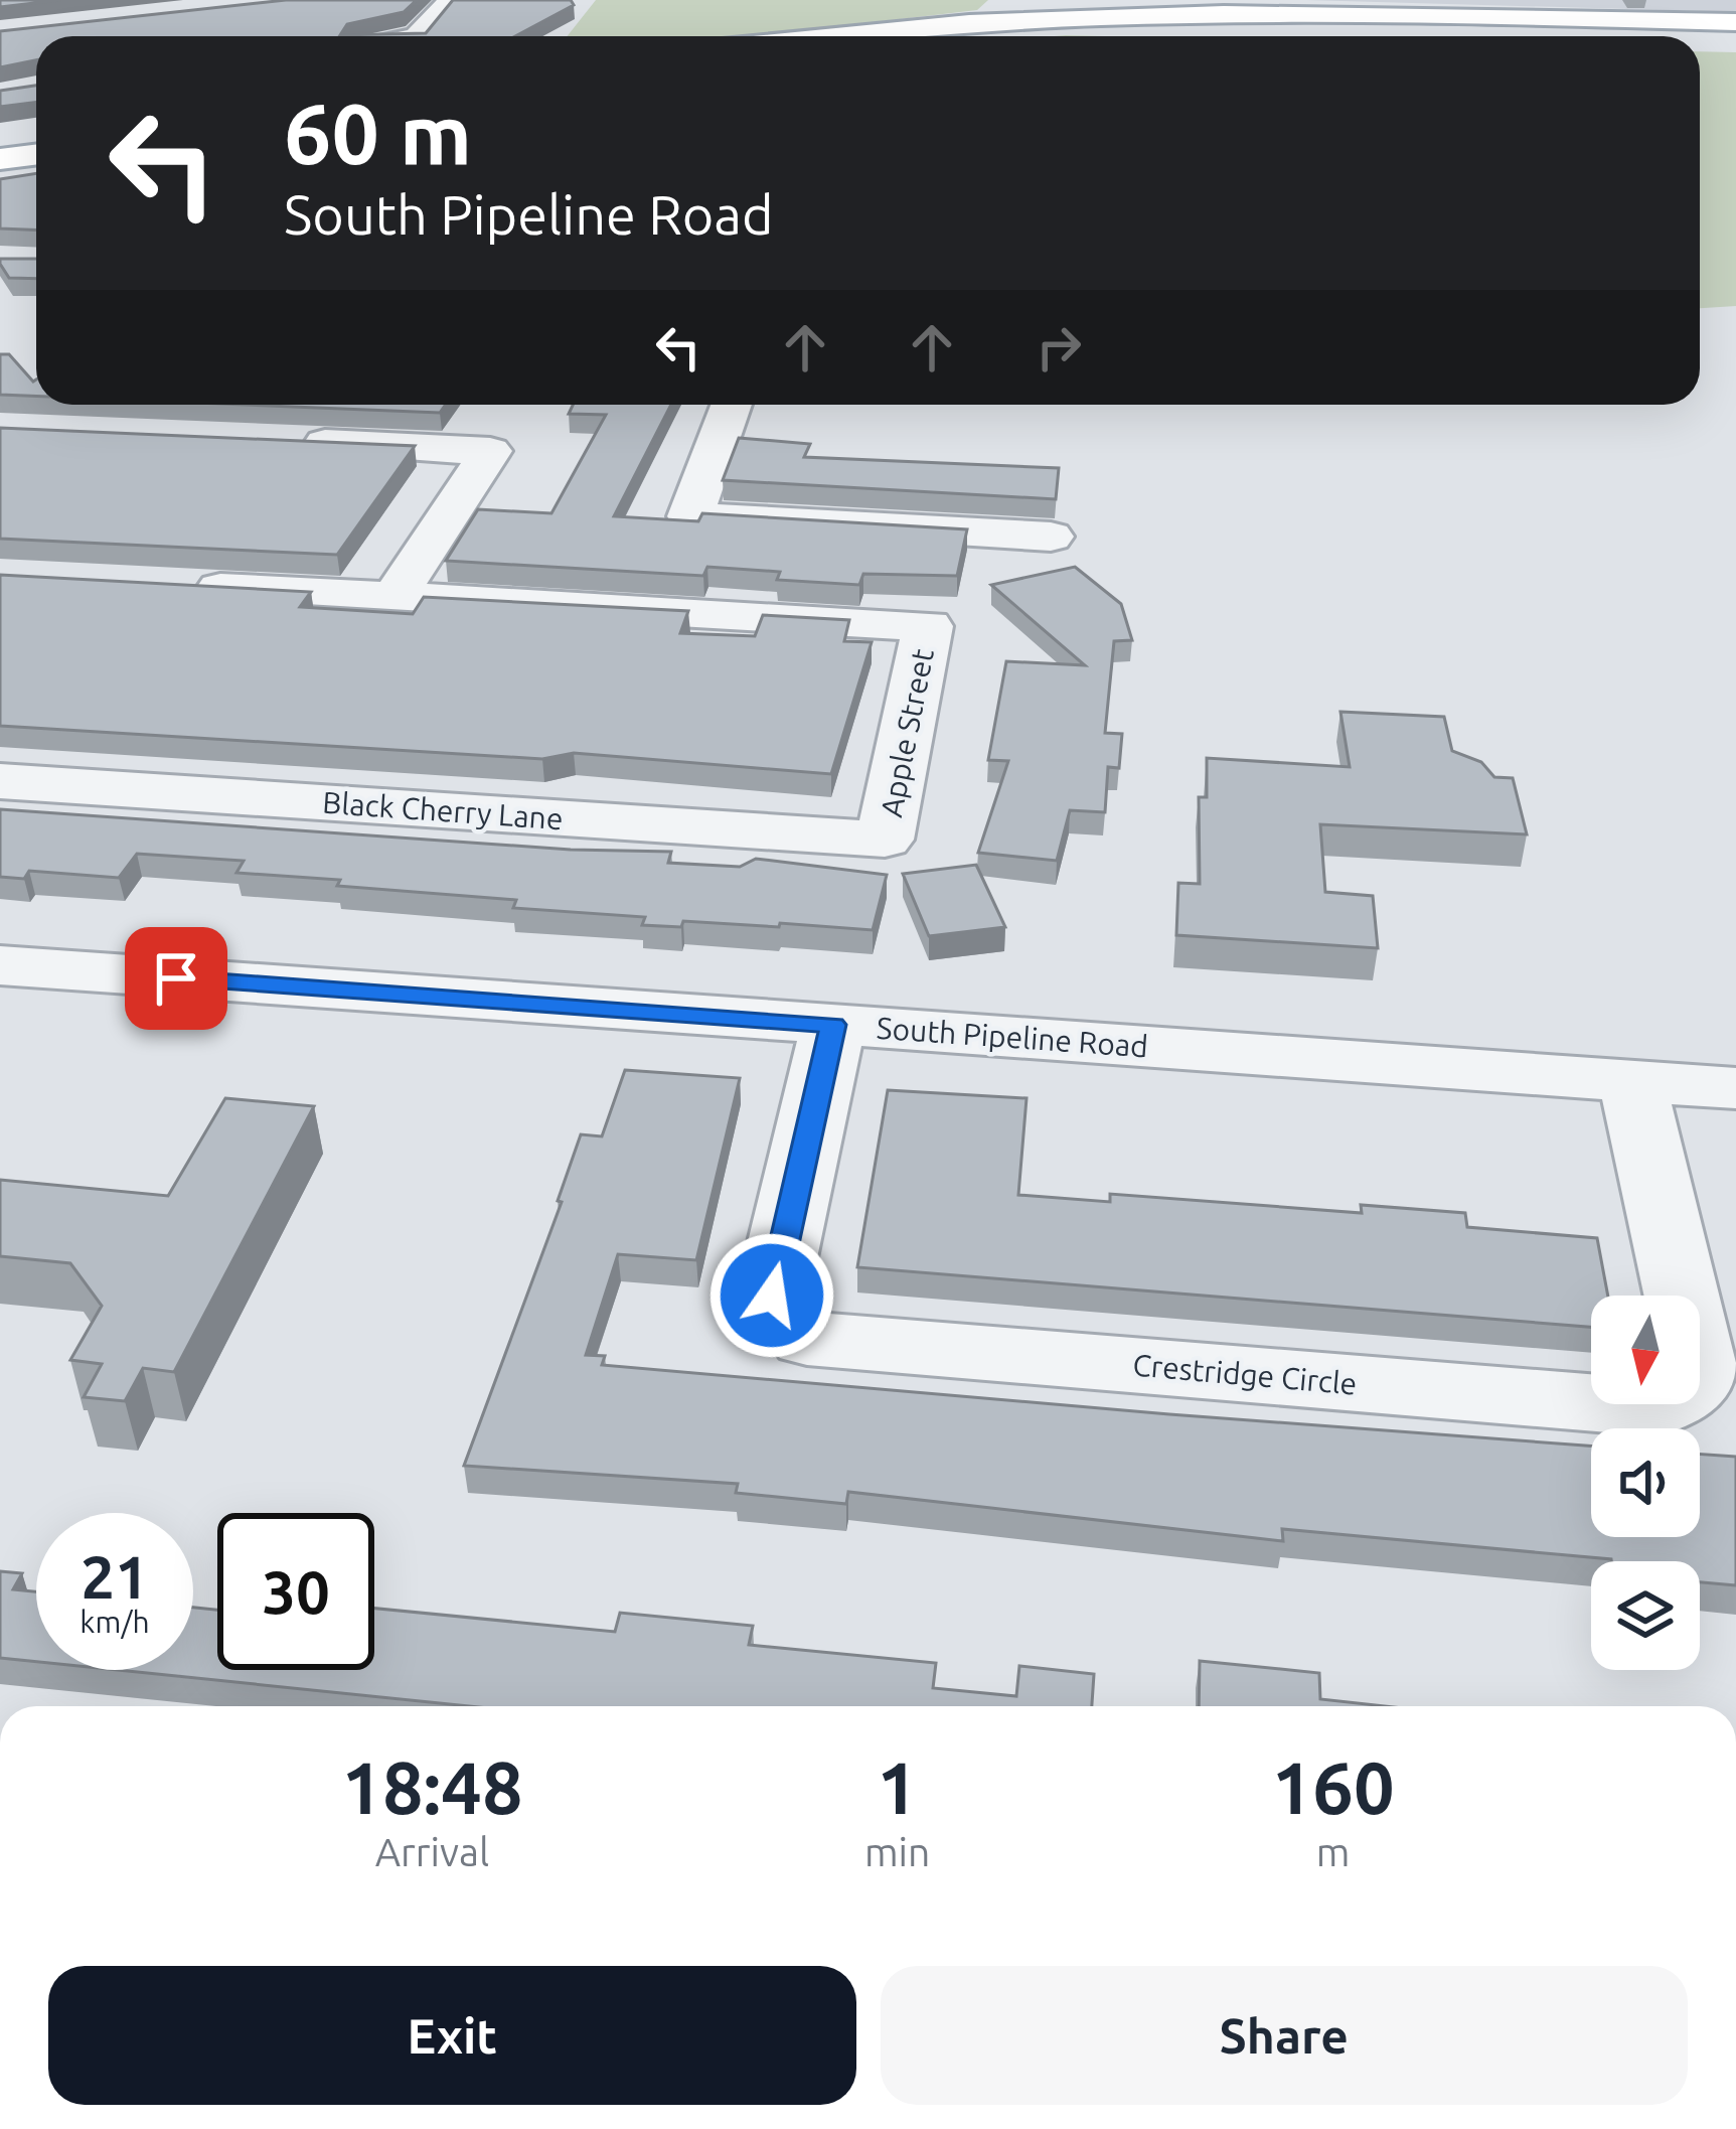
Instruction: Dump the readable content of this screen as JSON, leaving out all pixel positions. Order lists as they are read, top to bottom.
{
  "streets": {
    "street": [
      "Apple Street",
      "Black Cherry Lane",
      "South Pipeline Road",
      "Crestridge Circle"
    ]
  },
  "crossings": [
    ["Apple Street", "Black Cherry Lane"],
    ["South Pipeline Road", "Crestridge Circle"]
  ],
  "north": "bottom",
  "page": {
    "turn": ["60 m", "South Pipeline Road"],
    "speed": "21 km/h",
    "limit": "30",
    "eta": [
      "18:48",
      "Arrival",
      "1",
      "min",
      "160",
      "m"
    ],
    "buttons": ["Exit", "Share"]
  }
}
